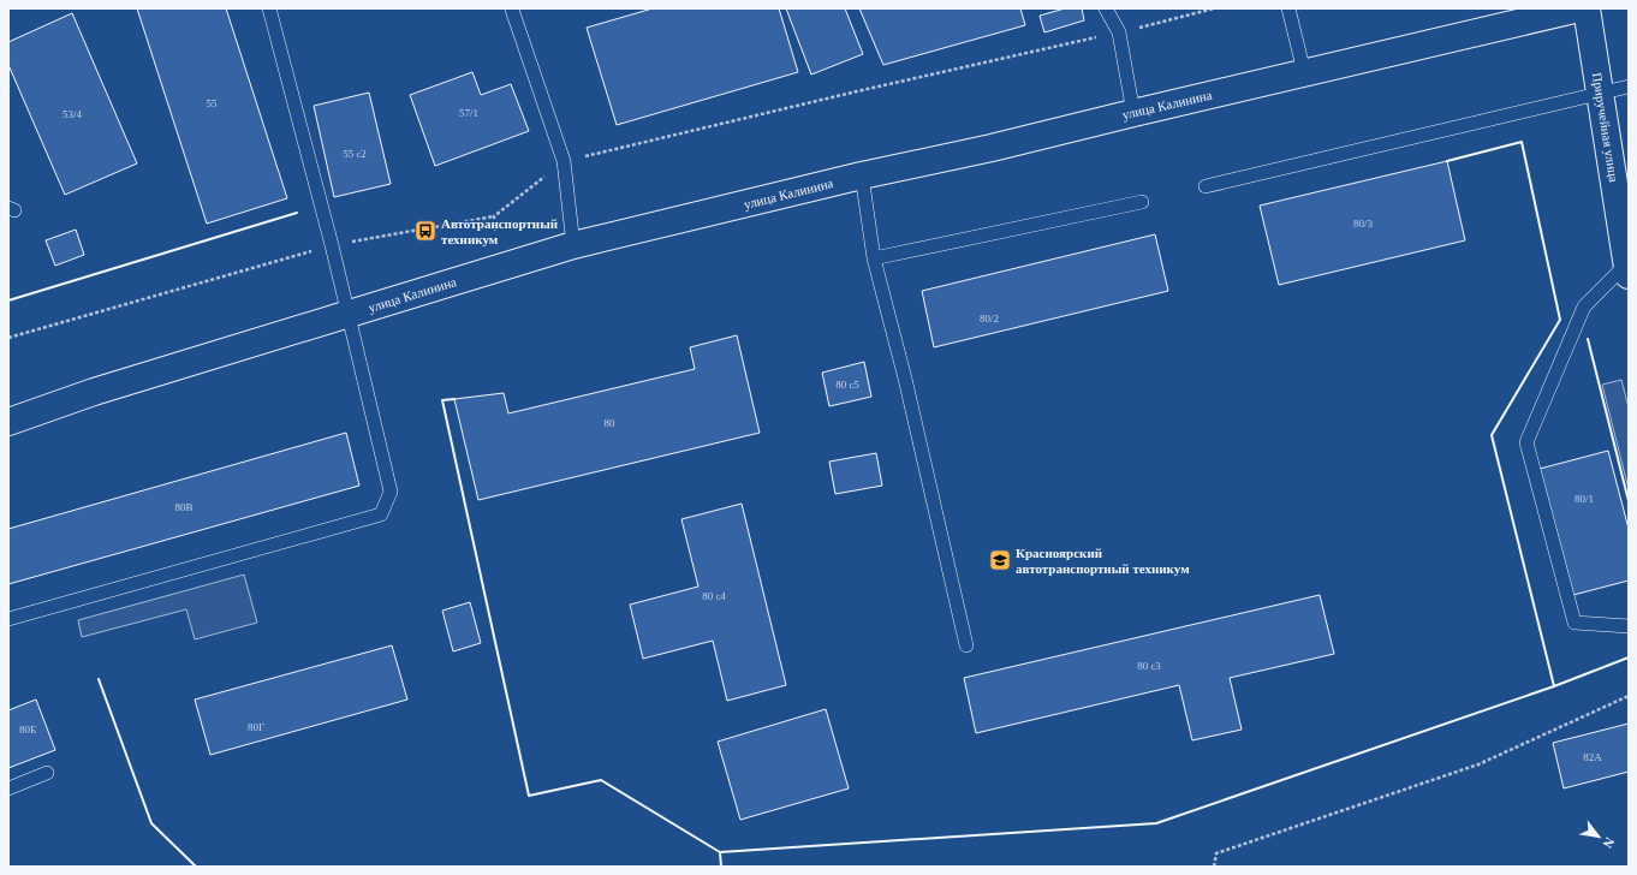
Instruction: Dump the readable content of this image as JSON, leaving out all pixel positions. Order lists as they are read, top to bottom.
{
  "streets": {
    "main road": ["улица Калинина", "Приручейная улица"]
  },
  "places": {
    "bus stop": ["Автотранспортный техникум"],
    "school or university": ["Красноярский автотранспортный техникум"]
  },
  "house_numbers": [
    "55",
    "57/1",
    "53/4",
    "55 с2",
    "80/3",
    "80/2",
    "80 с5",
    "80",
    "80/1",
    "80В",
    "80 с4",
    "80 с3",
    "80Г",
    "80Б",
    "82А"
  ],
  "north": "bottom right"
}
